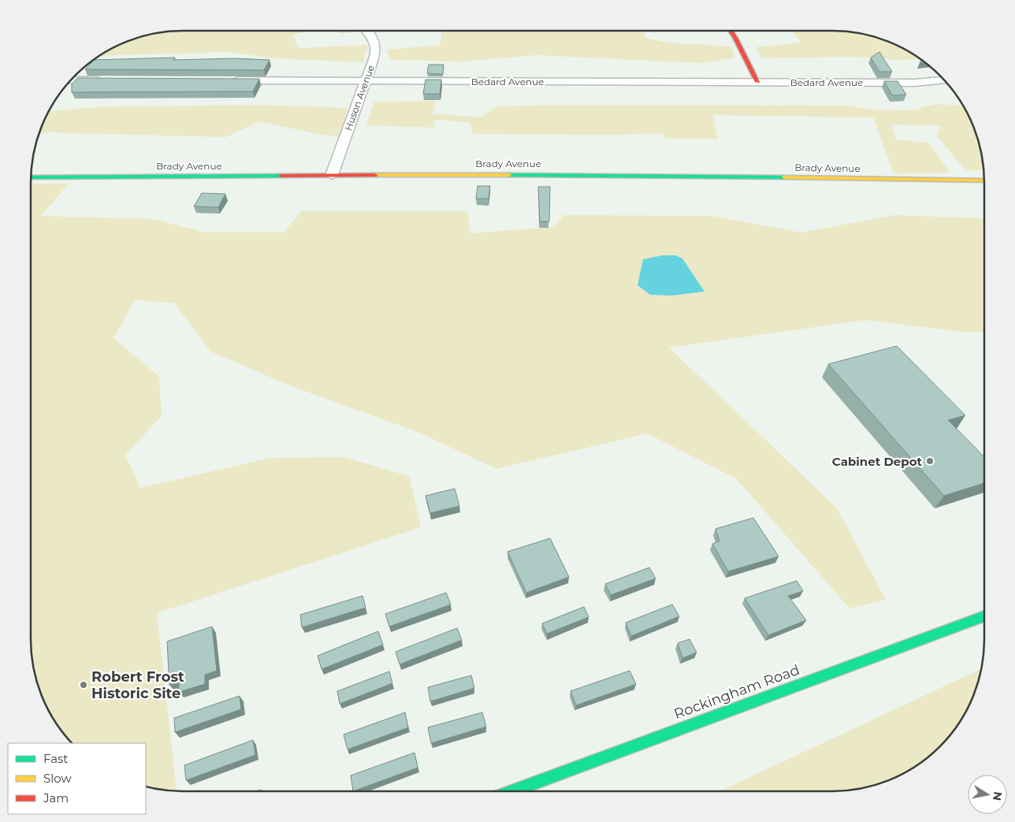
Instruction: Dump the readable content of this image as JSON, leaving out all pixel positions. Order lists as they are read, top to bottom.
{
  "streets": {
    "street": [
      "Bedard Avenue",
      "Huson Avenue",
      "Brady Avenue",
      "Rockingham Road"
    ]
  },
  "crossings": [
    ["Bedard Avenue", "Huson Avenue"],
    ["Huson Avenue", "Brady Avenue"]
  ],
  "places": ["Cabinet Depot", "Robert Frost Historic Site"],
  "legend": ["Fast", "Slow", "Jam"],
  "north": "right"
}
